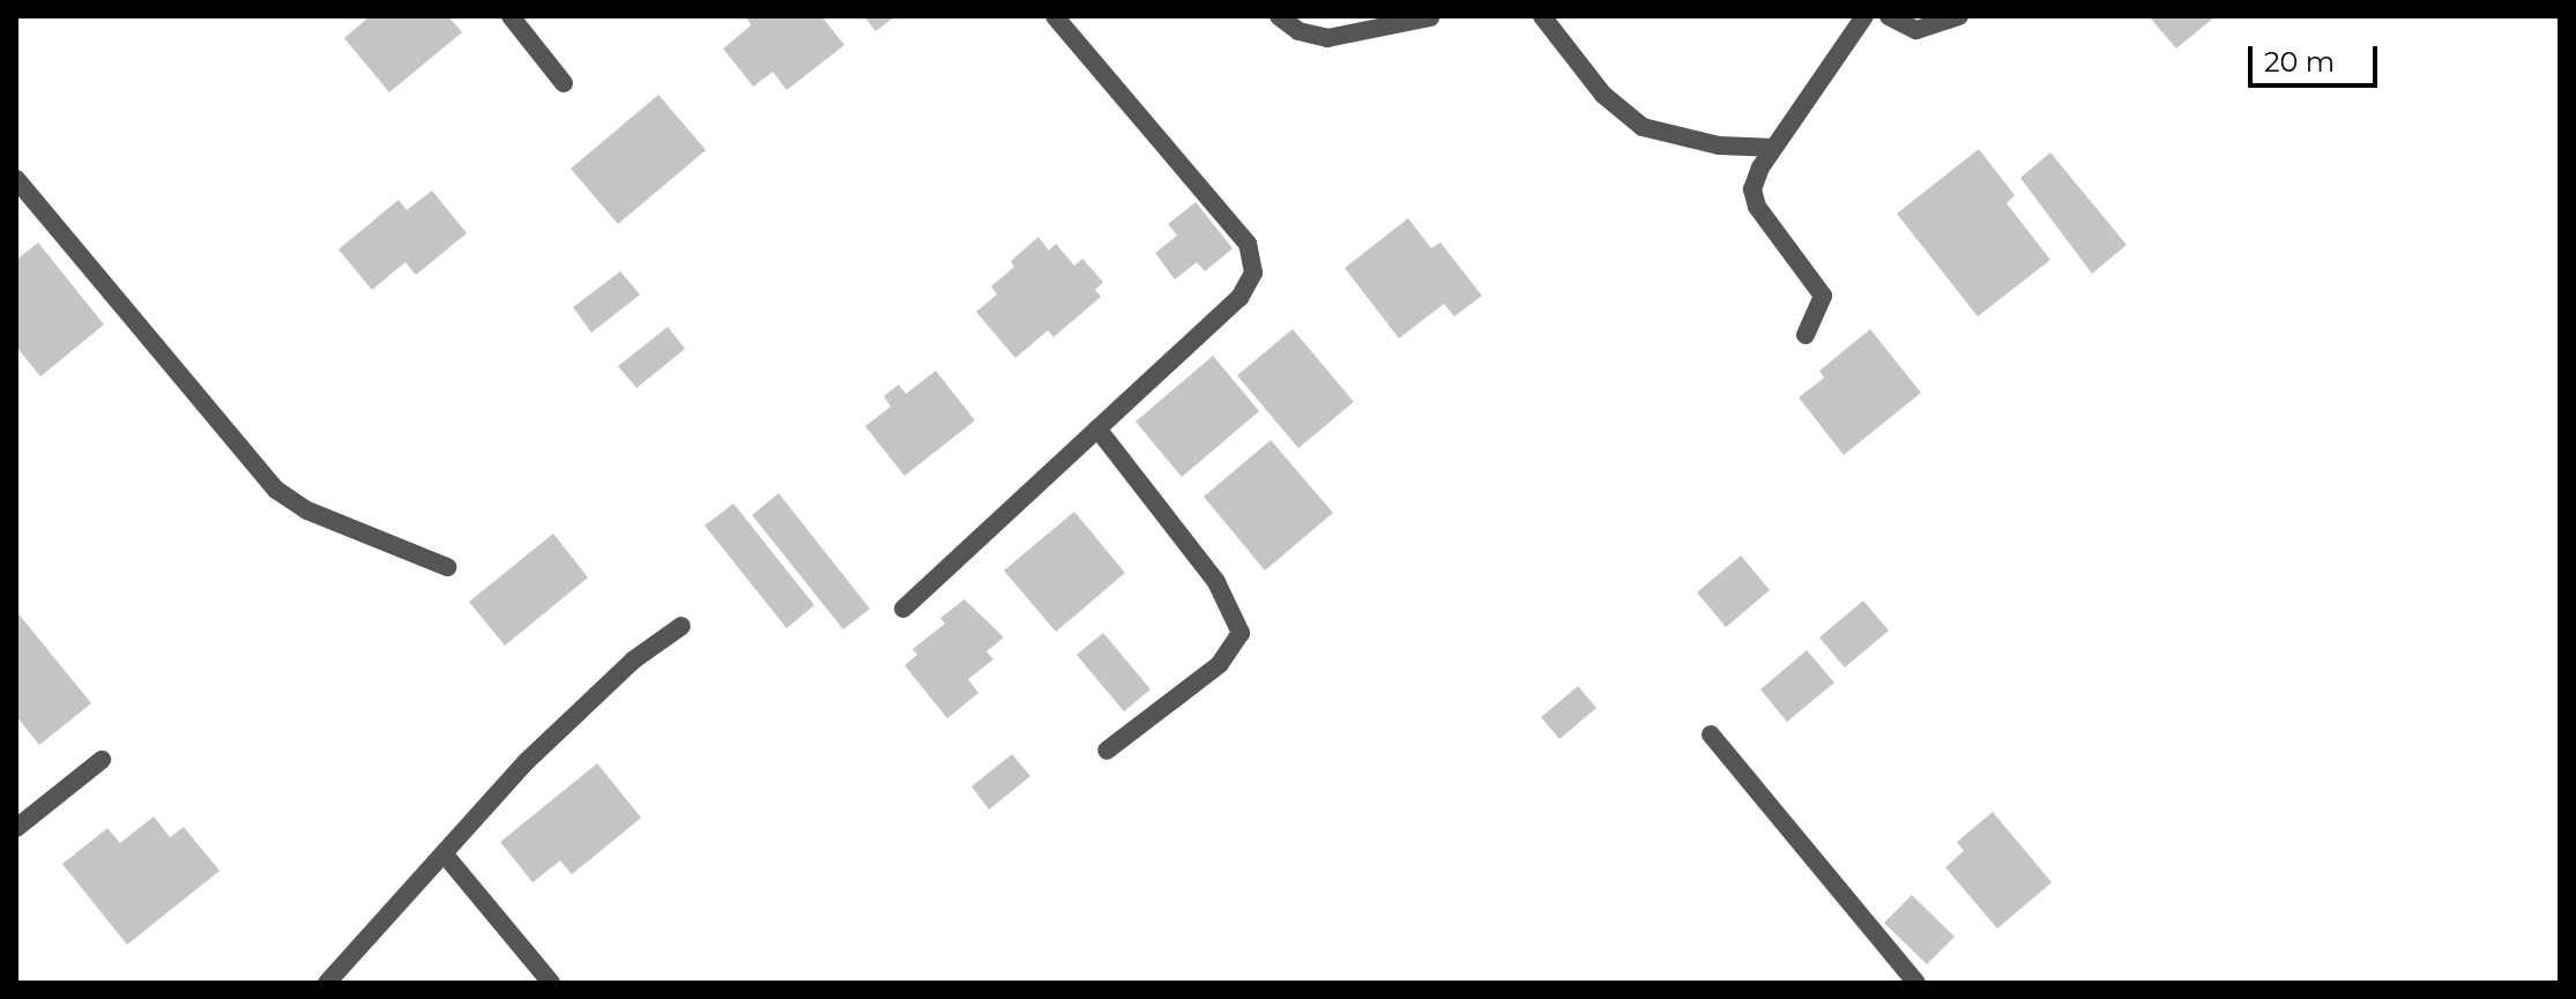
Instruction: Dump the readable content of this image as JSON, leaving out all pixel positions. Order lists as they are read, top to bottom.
{
  "scale_bar": "20 m"
}
